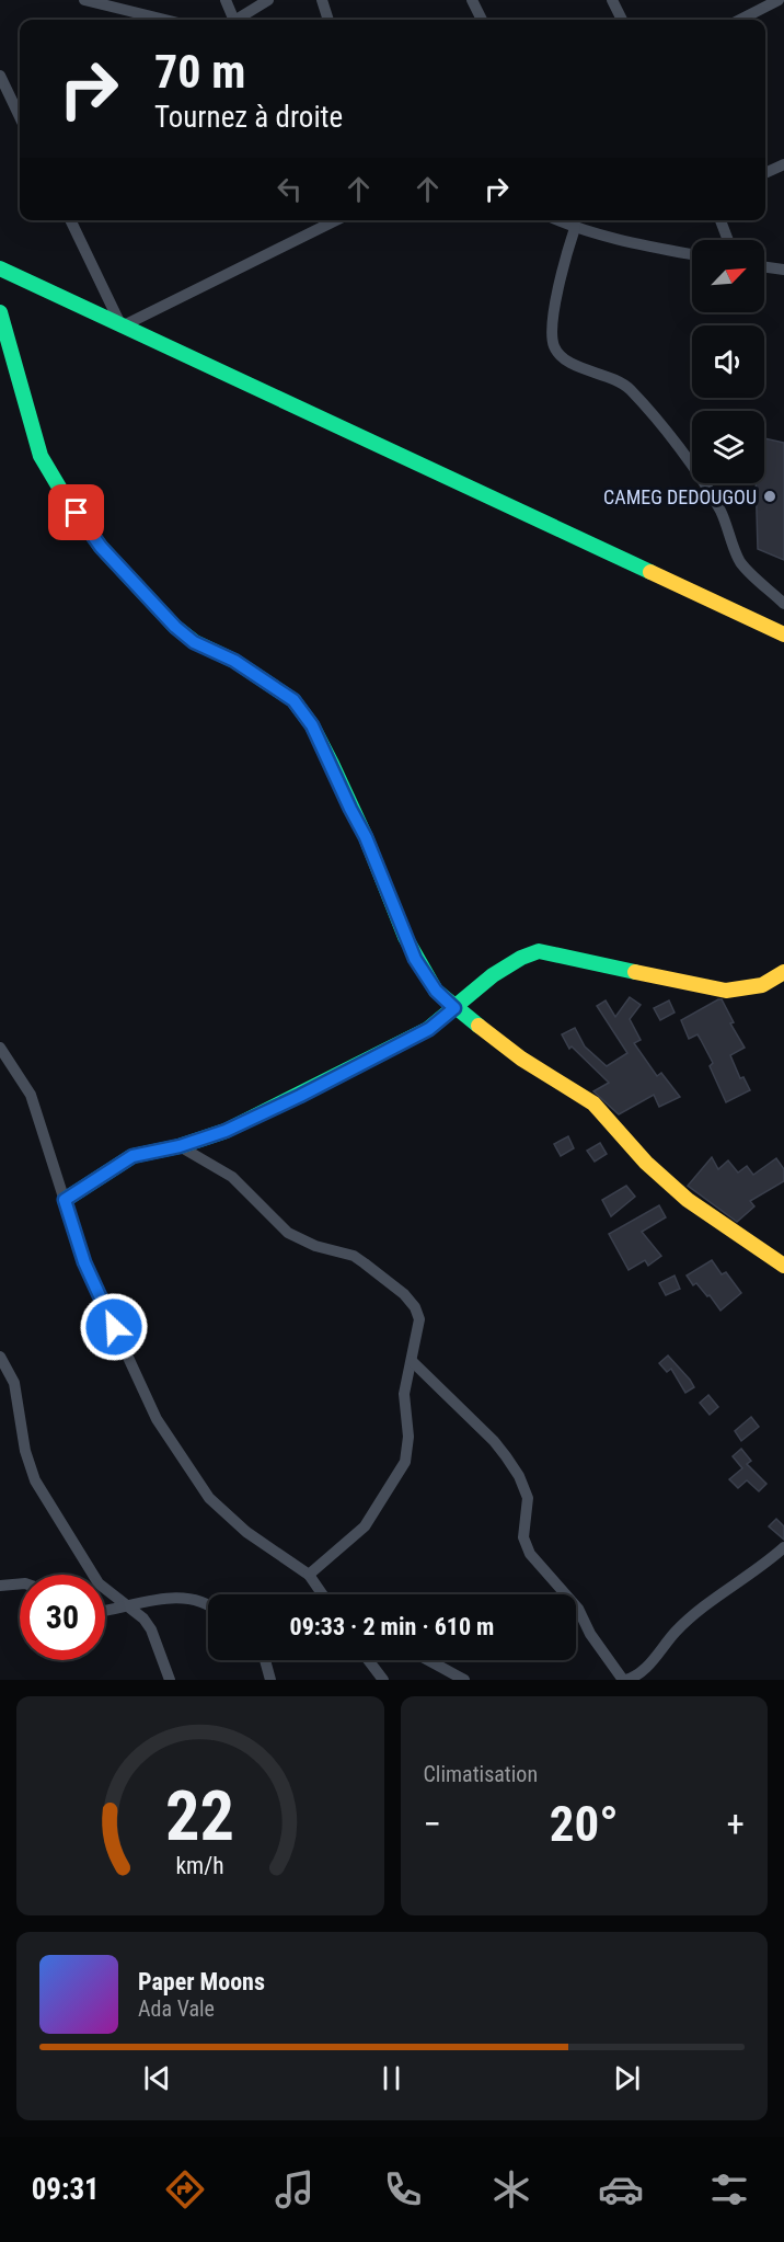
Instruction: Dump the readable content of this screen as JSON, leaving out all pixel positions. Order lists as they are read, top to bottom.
{
  "places": ["CAMEG DEDOUGOU"],
  "north": "top right",
  "page": {
    "turn": ["70 m", "Tournez à droite"],
    "limit": "30",
    "trip": "09:33 · 2 min · 610 m",
    "tile": "Climatisation",
    "heat": ["−", "20°", "+"],
    "song": ["Paper Moons", "Ada Vale"],
    "tabs": "09:31",
    "gauge": ["22", "km/h"]
  }
}
